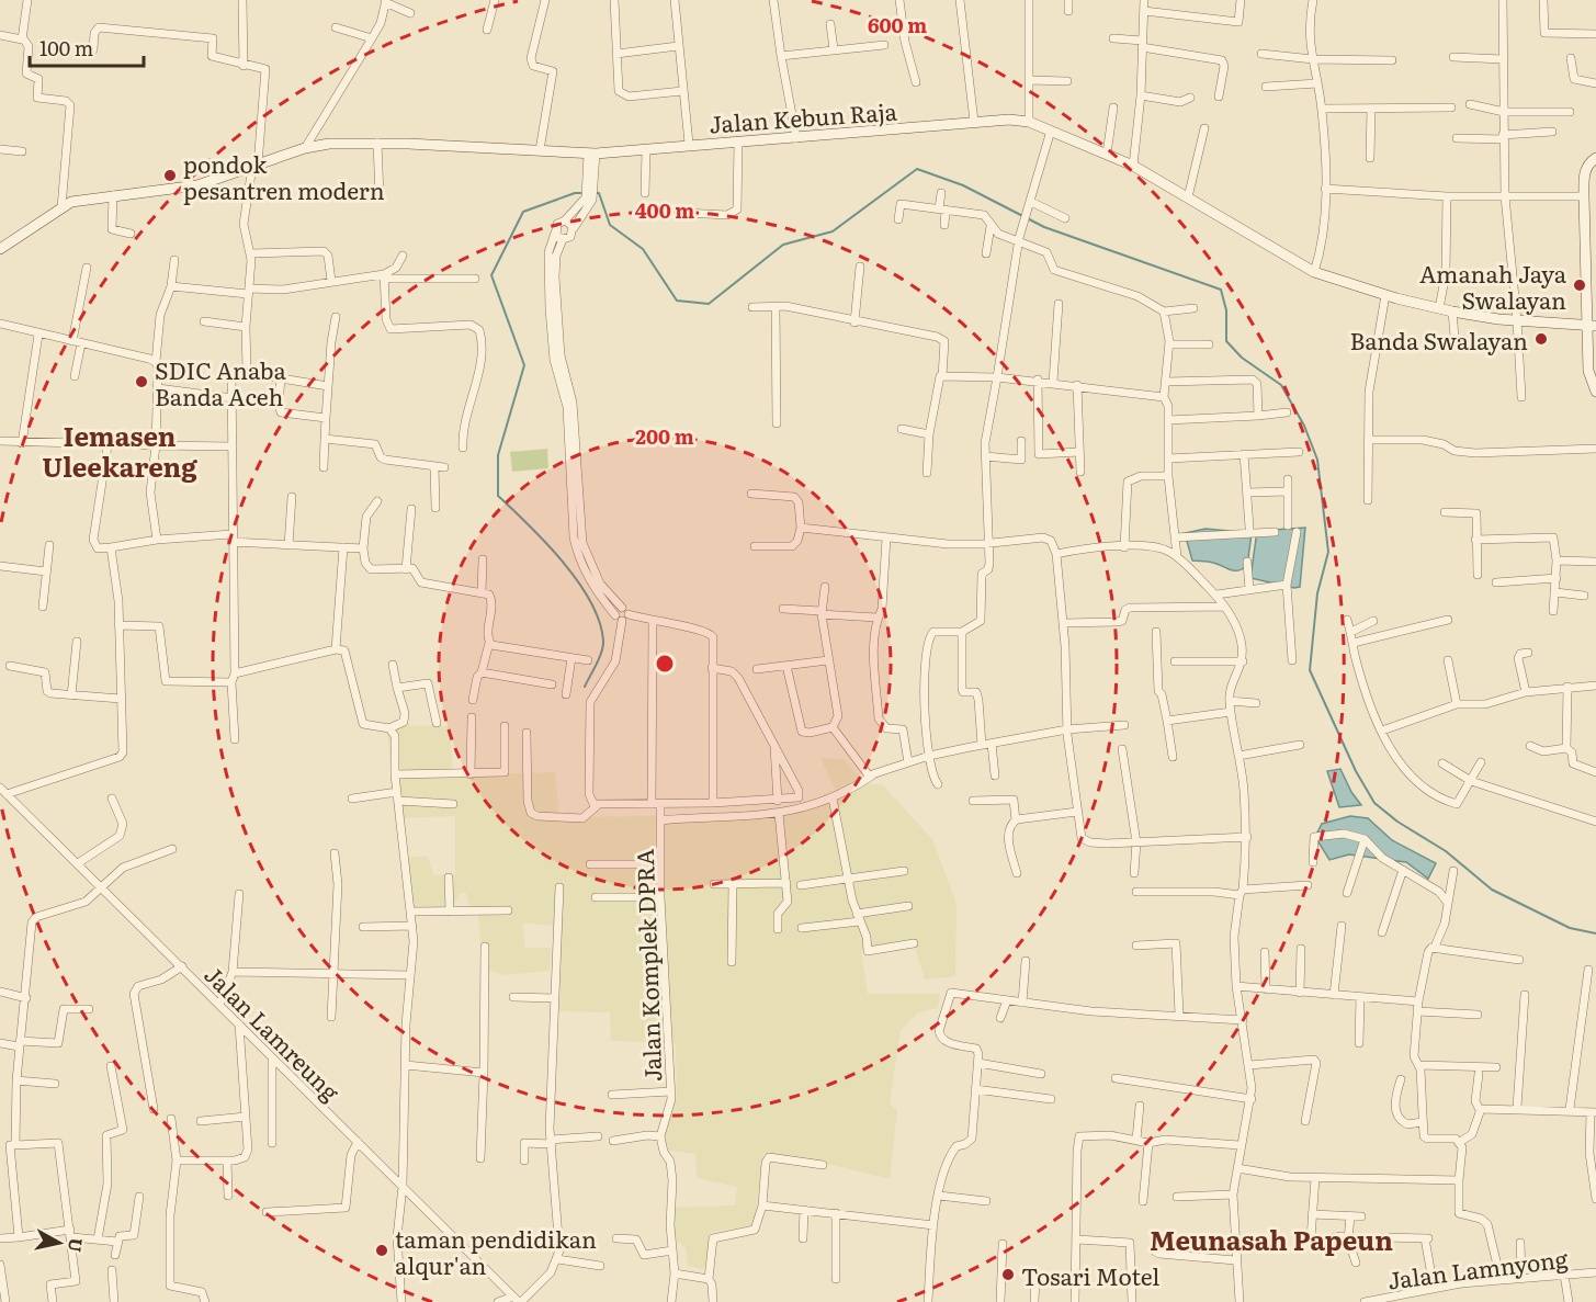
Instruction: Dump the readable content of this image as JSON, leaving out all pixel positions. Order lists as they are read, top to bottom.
{
  "streets": {
    "street": [
      "Jalan Kebun Raja",
      "Jalan Komplek DPRA",
      "Jalan Lamreung",
      "Jalan Lamnyong"
    ]
  },
  "districts": ["Iemasen Uleekareng", "Meunasah Papeun"],
  "places": [
    "pondok pesantren modern",
    "Amanah Jaya Swalayan",
    "Banda Swalayan",
    "SDIC Anaba Banda Aceh",
    "taman pendidikan alqur'an",
    "Tosari Motel"
  ],
  "scale_bar": "100 m",
  "north": "right",
  "rings": ["600 m", "400 m", "200 m"]
}
